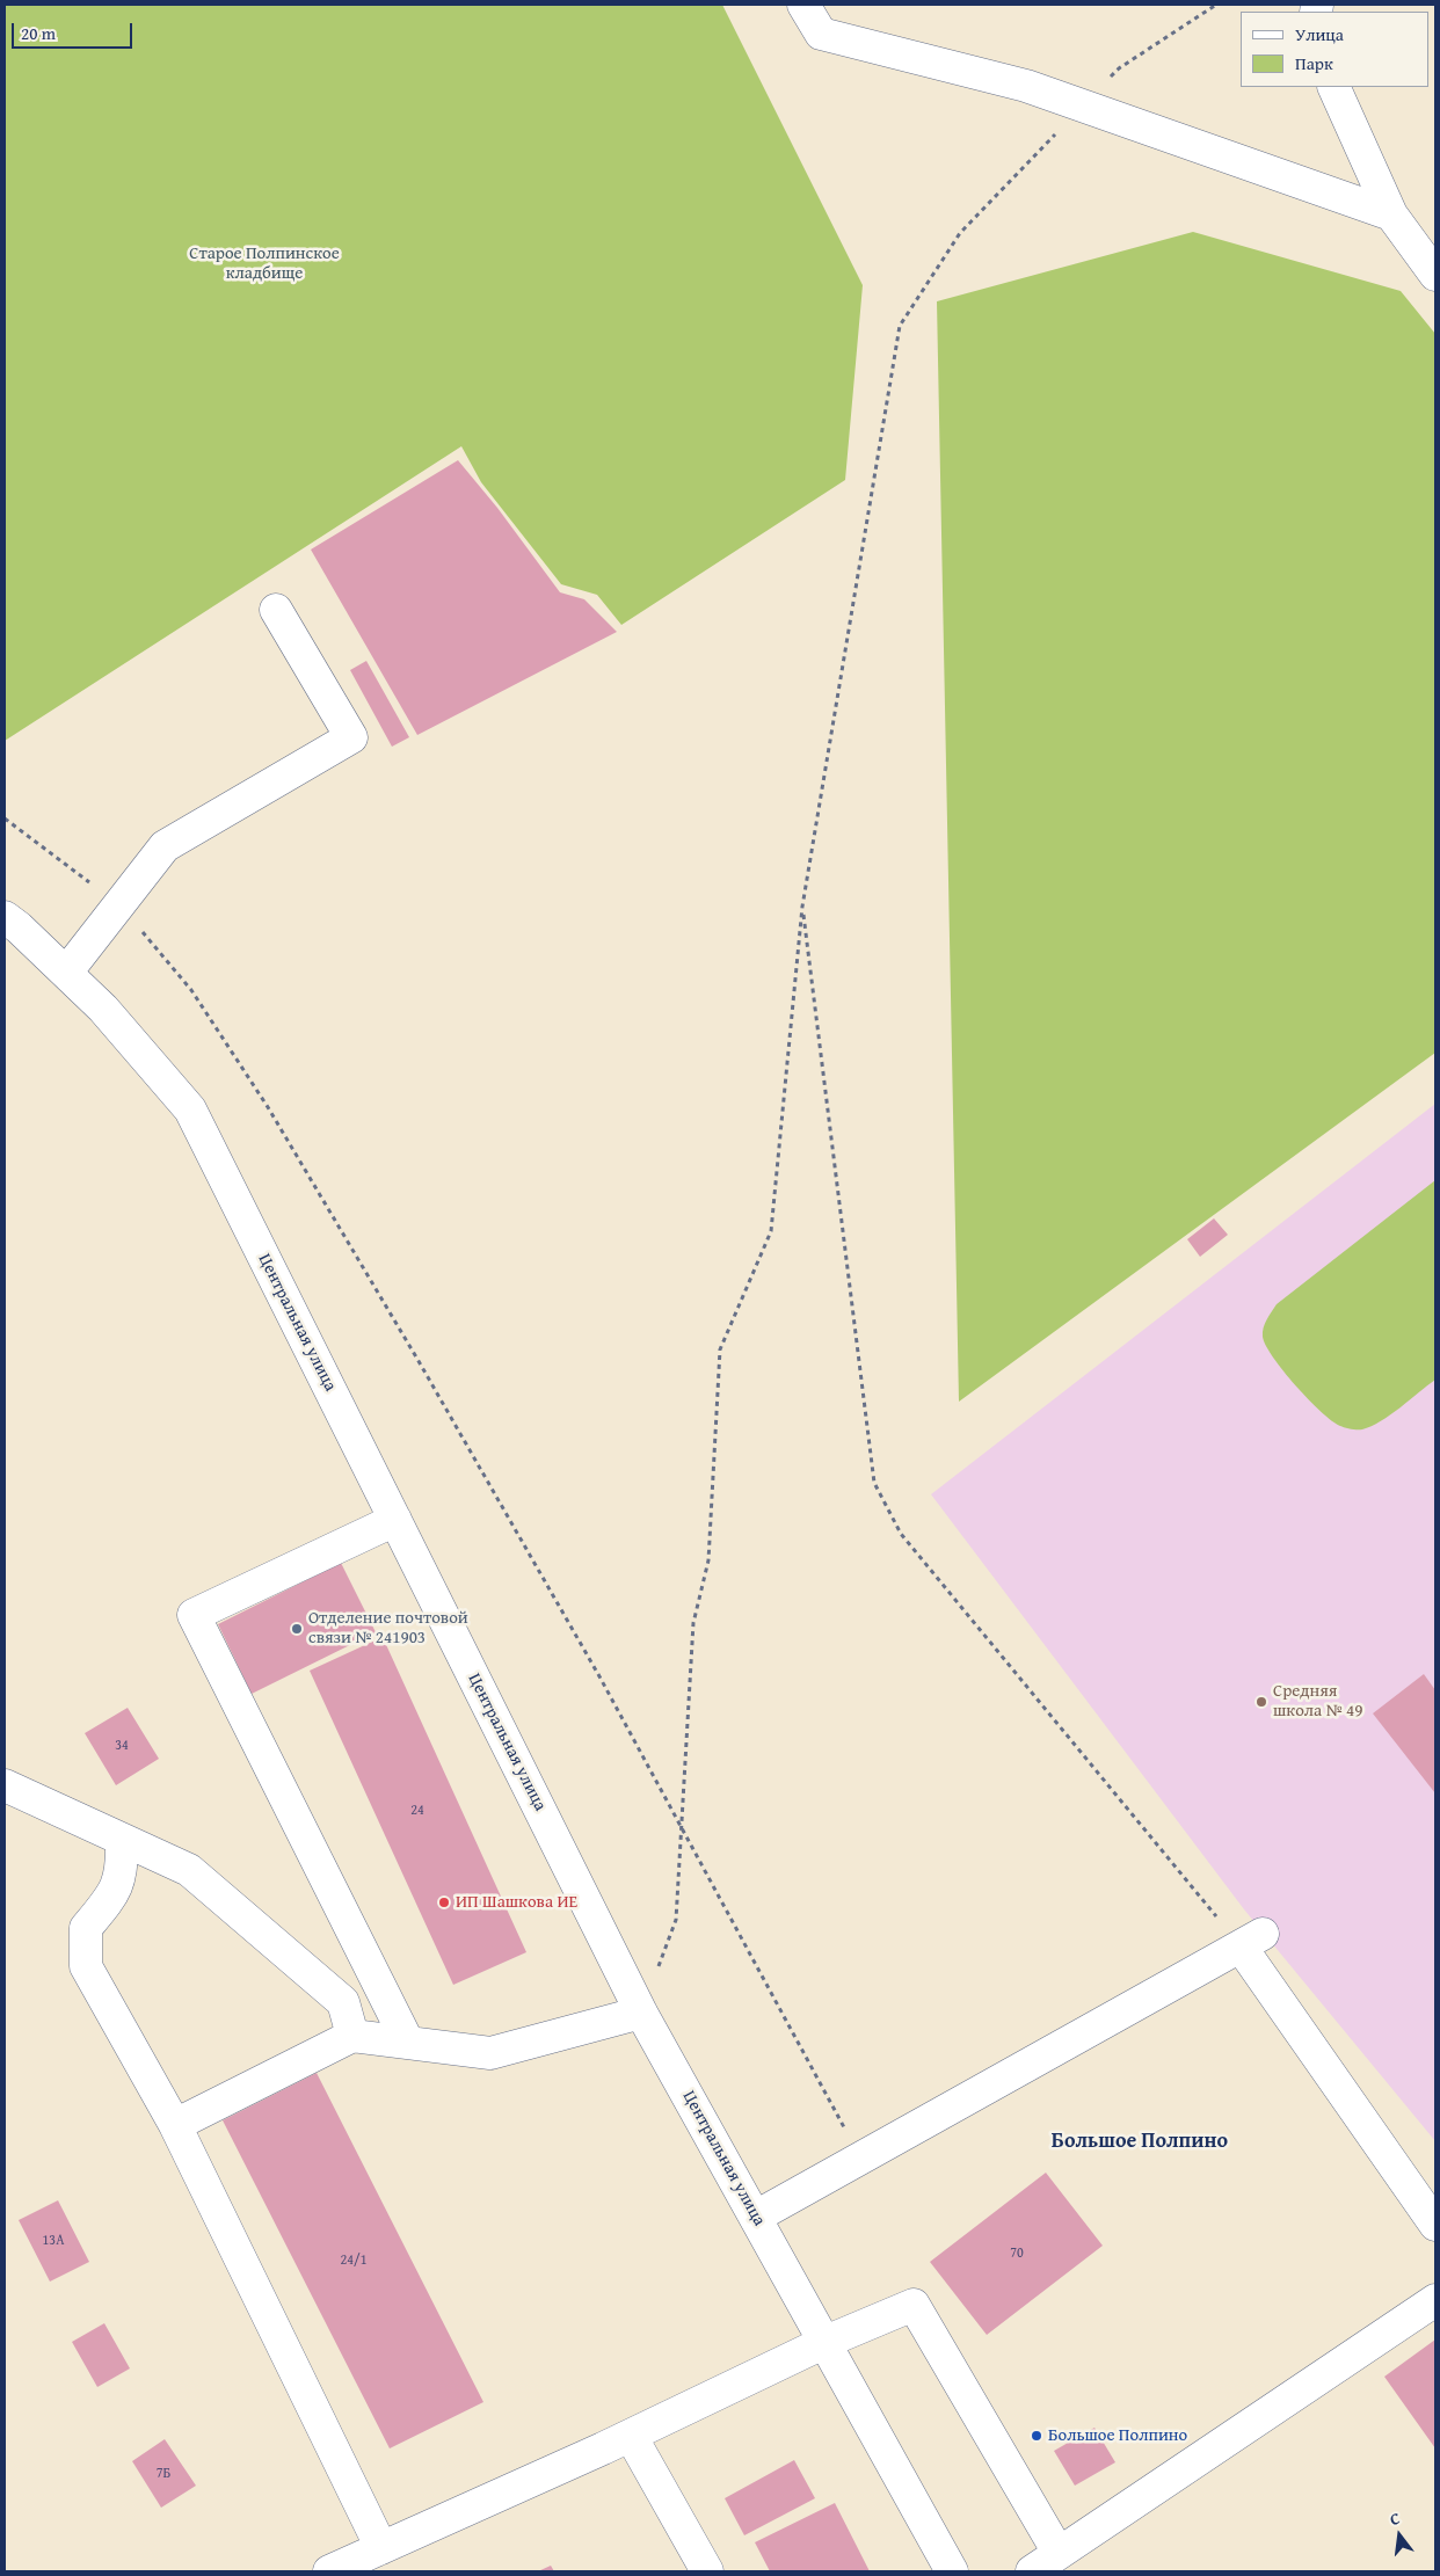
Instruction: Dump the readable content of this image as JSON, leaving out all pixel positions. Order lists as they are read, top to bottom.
{
  "streets": {
    "street": ["Центральная улица"]
  },
  "districts": ["Большое Полпино"],
  "parks": ["Старое Полпинское кладбище"],
  "places": [
    "Отделение почтовой связи № 241903",
    "Средняя школа № 49",
    "ИП Шашкова ИЕ",
    "Большое Полпино"
  ],
  "house_numbers": [
    "34",
    "24",
    "13А",
    "70",
    "24/1",
    "7Б"
  ],
  "legend": ["Улица", "Парк"],
  "scale_bar": "20 m",
  "north": "top"
}
